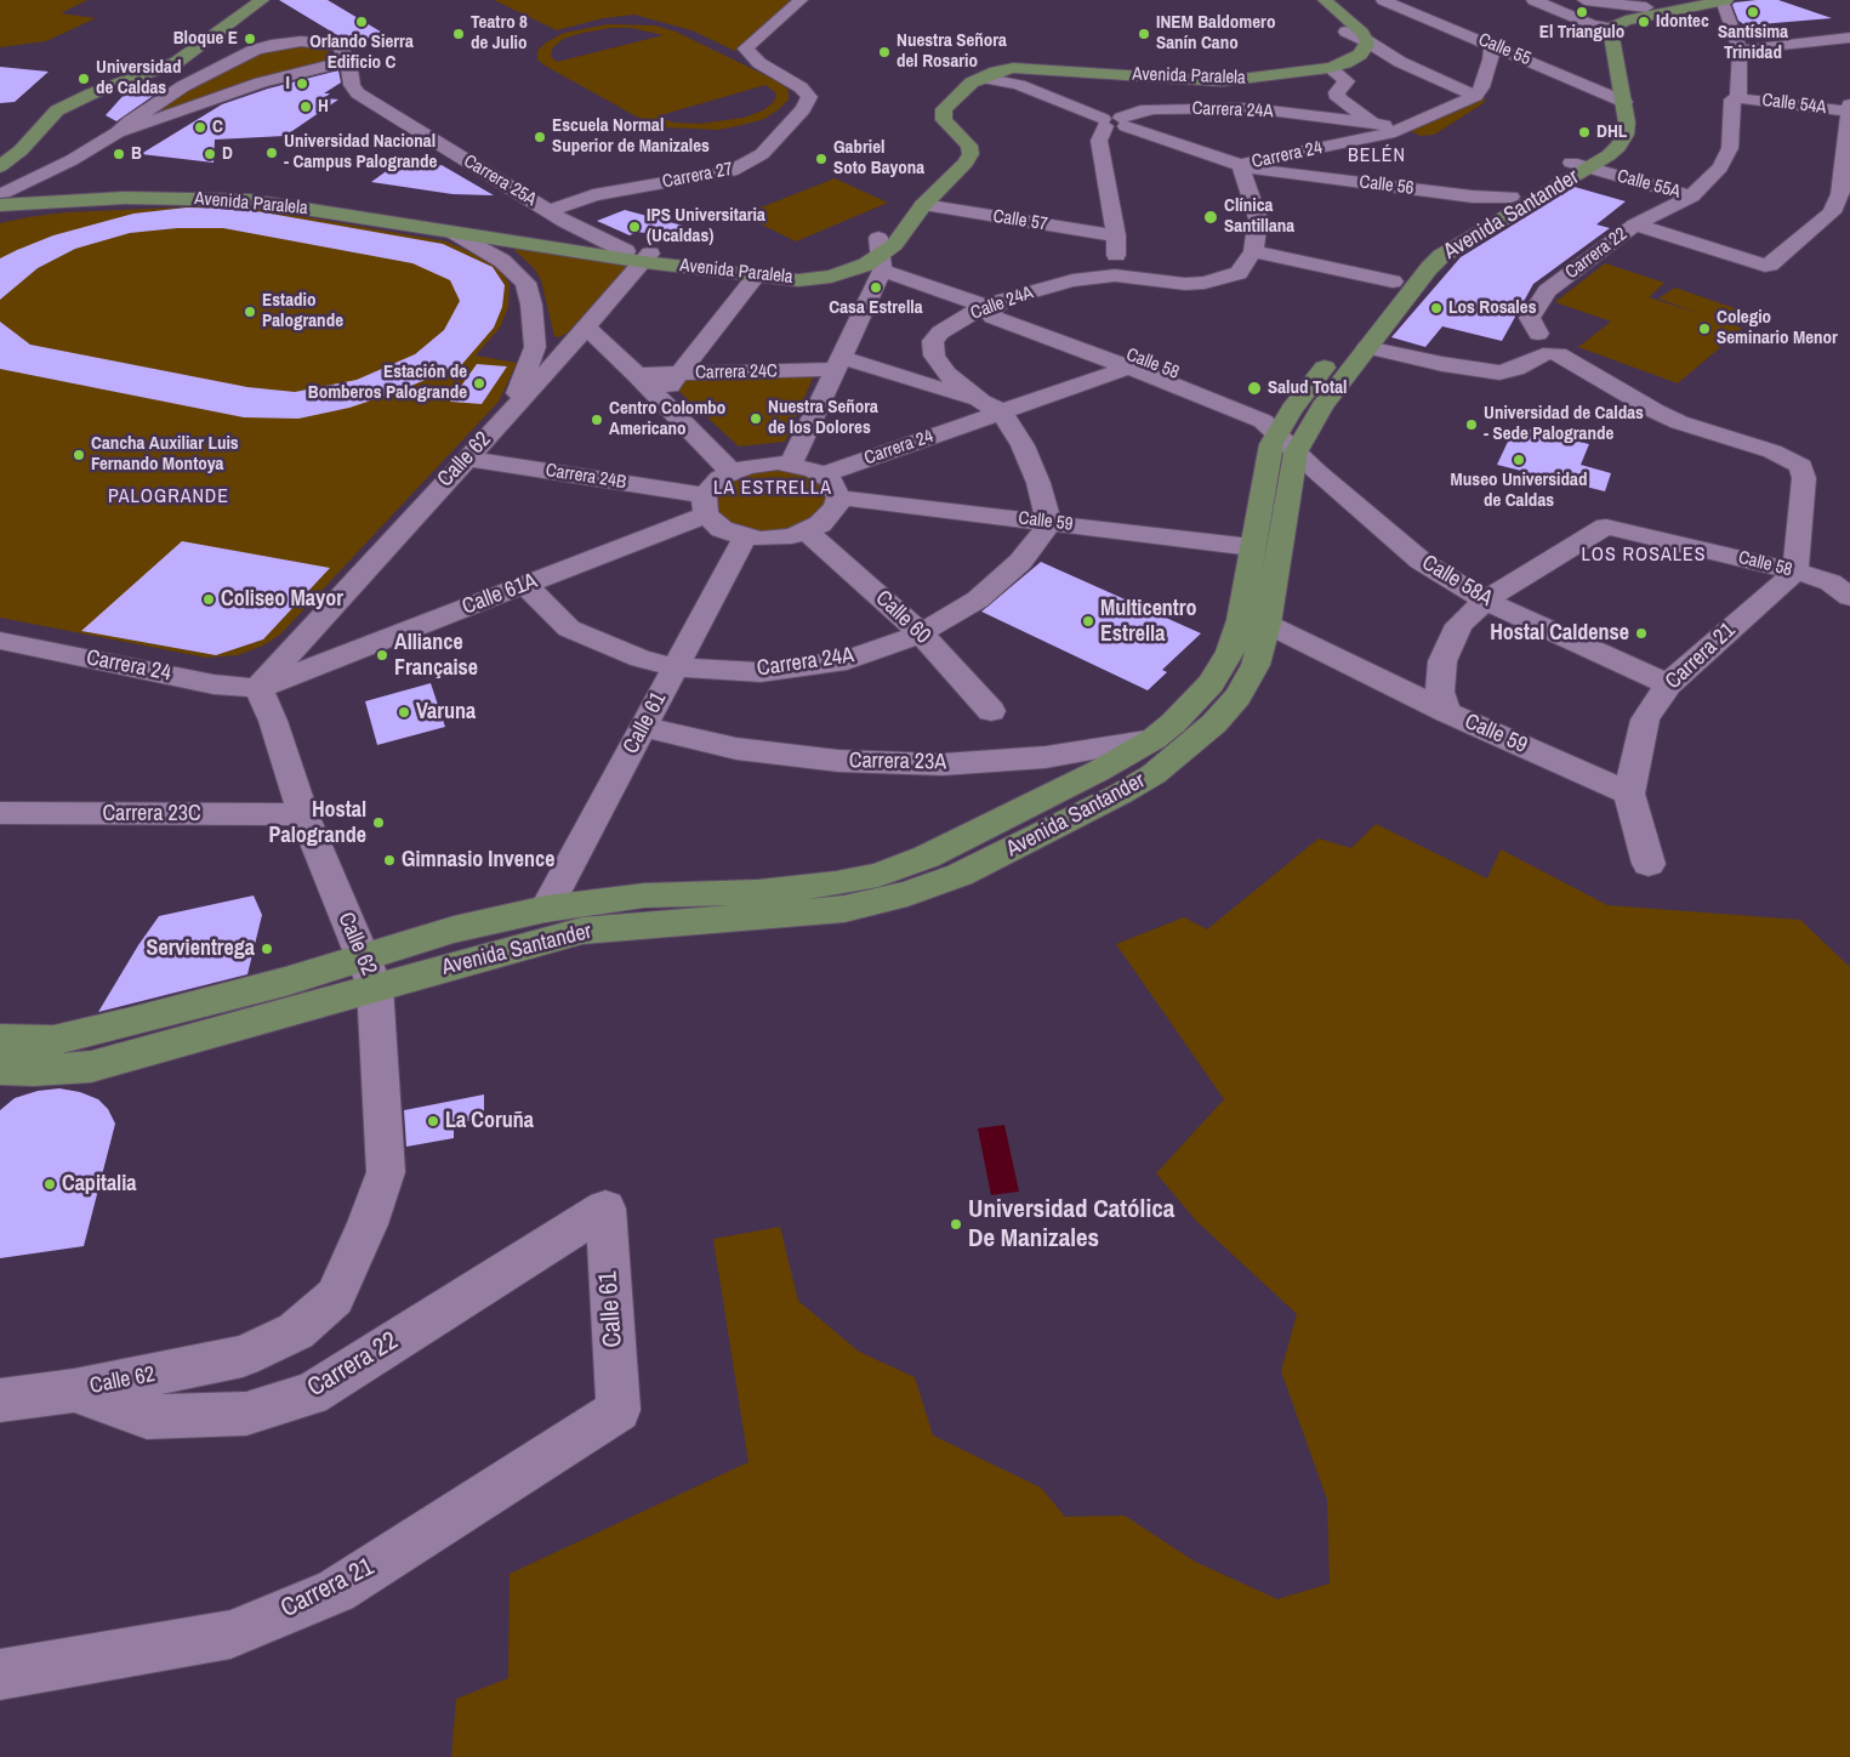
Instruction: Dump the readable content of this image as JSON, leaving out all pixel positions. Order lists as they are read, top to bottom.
{
  "streets": {
    "main road": ["Avenida Paralela", "Avenida Santander"],
    "street": [
      "Calle 55",
      "Calle 54A",
      "Carrera 24A",
      "Carrera 24",
      "Carrera 27",
      "Carrera 25A",
      "Calle 55A",
      "Calle 56",
      "Calle 57",
      "Carrera 22",
      "Calle 24A",
      "Calle 58",
      "Carrera 24C",
      "Calle 62",
      "Carrera 24B",
      "Calle 59",
      "Calle 58A",
      "Calle 61A",
      "Calle 60",
      "Carrera 21",
      "Calle 61",
      "Carrera 23A",
      "Carrera 23C"
    ]
  },
  "crossings": [
    ["Calle 55", "Avenida Santander"],
    ["Avenida Paralela", "Carrera 25A"],
    ["Avenida Paralela", "Calle 56"],
    ["Avenida Paralela", "Calle 57"],
    ["Avenida Paralela", "Calle 58"],
    ["Avenida Paralela", "Calle 62"],
    ["Calle 54A", "Calle 55A"],
    ["Calle 54A", "Carrera 22"],
    ["Carrera 24A", "Carrera 24"],
    ["Carrera 24A", "Calle 56"],
    ["Carrera 24A", "Calle 59"],
    ["Carrera 24A", "Calle 61A"],
    ["Carrera 24A", "Calle 60"],
    ["Carrera 24A", "Calle 61"],
    ["Carrera 24", "Calle 56"],
    ["Carrera 24", "Calle 24A"],
    ["Carrera 24", "Calle 58"],
    ["Carrera 24", "Carrera 24C"],
    ["Carrera 24", "Calle 62"],
    ["Carrera 24", "Carrera 24B"],
    ["Carrera 24", "Calle 59"],
    ["Carrera 24", "Calle 61A"],
    ["Carrera 24", "Calle 60"],
    ["Carrera 24", "Calle 61"],
    ["Carrera 27", "Carrera 25A"],
    ["Carrera 25A", "Calle 62"],
    ["Calle 55A", "Avenida Santander"],
    ["Calle 55A", "Carrera 22"],
    ["Calle 56", "Avenida Santander"],
    ["Avenida Santander", "Calle 58"],
    ["Avenida Santander", "Calle 62"],
    ["Avenida Santander", "Calle 59"],
    ["Avenida Santander", "Calle 58A"],
    ["Avenida Santander", "Calle 61"],
    ["Avenida Santander", "Carrera 23A"],
    ["Carrera 22", "Calle 62"],
    ["Carrera 22", "Calle 61"],
    ["Calle 24A", "Calle 58"],
    ["Calle 24A", "Carrera 24C"],
    ["Calle 58", "Calle 58A"],
    ["Calle 58", "Carrera 21"],
    ["Calle 62", "Carrera 24B"],
    ["Calle 62", "Calle 61A"],
    ["Calle 62", "Carrera 23C"],
    ["Carrera 24B", "Calle 59"],
    ["Carrera 24B", "Calle 61A"],
    ["Carrera 24B", "Calle 60"],
    ["Carrera 24B", "Calle 61"],
    ["Calle 59", "Calle 61A"],
    ["Calle 59", "Calle 60"],
    ["Calle 59", "Carrera 21"],
    ["Calle 59", "Calle 61"],
    ["Calle 58A", "Carrera 21"],
    ["Calle 61A", "Calle 60"],
    ["Calle 61A", "Calle 61"],
    ["Calle 60", "Calle 61"],
    ["Carrera 21", "Calle 61"],
    ["Calle 61", "Carrera 23A"]
  ],
  "districts": [
    "BELÉN",
    "LA ESTRELLA",
    "PALOGRANDE",
    "LOS ROSALES"
  ],
  "places": [
    "El Triangulo",
    "Santísima Trinidad",
    "Orlando Sierra Edificio C",
    "Idontec",
    "Teatro 8 de Julio",
    "INEM Baldomero Sanín Cano",
    "Bloque E",
    "Nuestra Señora del Rosario",
    "Universidad de Caldas",
    "I",
    "H",
    "C",
    "DHL",
    "Escuela Normal Superior de Manizales",
    "Universidad Nacional - Campus Palogrande",
    "B",
    "D",
    "Gabriel Soto Bayona",
    "Clínica Santillana",
    "IPS Universitaria (Ucaldas)",
    "Casa Estrella",
    "Los Rosales",
    "Estadio Palogrande",
    "Colegio Seminario Menor",
    "Estación de Bomberos Palogrande",
    "Salud Total",
    "Nuestra Señora de los Dolores",
    "Centro Colombo Americano",
    "Universidad de Caldas - Sede Palogrande",
    "Cancha Auxiliar Luis Fernando Montoya",
    "Museo Universidad de Caldas",
    "Coliseo Mayor",
    "Multicentro Estrella",
    "Hostal Caldense",
    "Alliance Française",
    "Varuna",
    "Hostal Palogrande",
    "Gimnasio Invence",
    "Servientrega",
    "La Coruña",
    "Capitalia",
    "Universidad Católica De Manizales"
  ]
}
